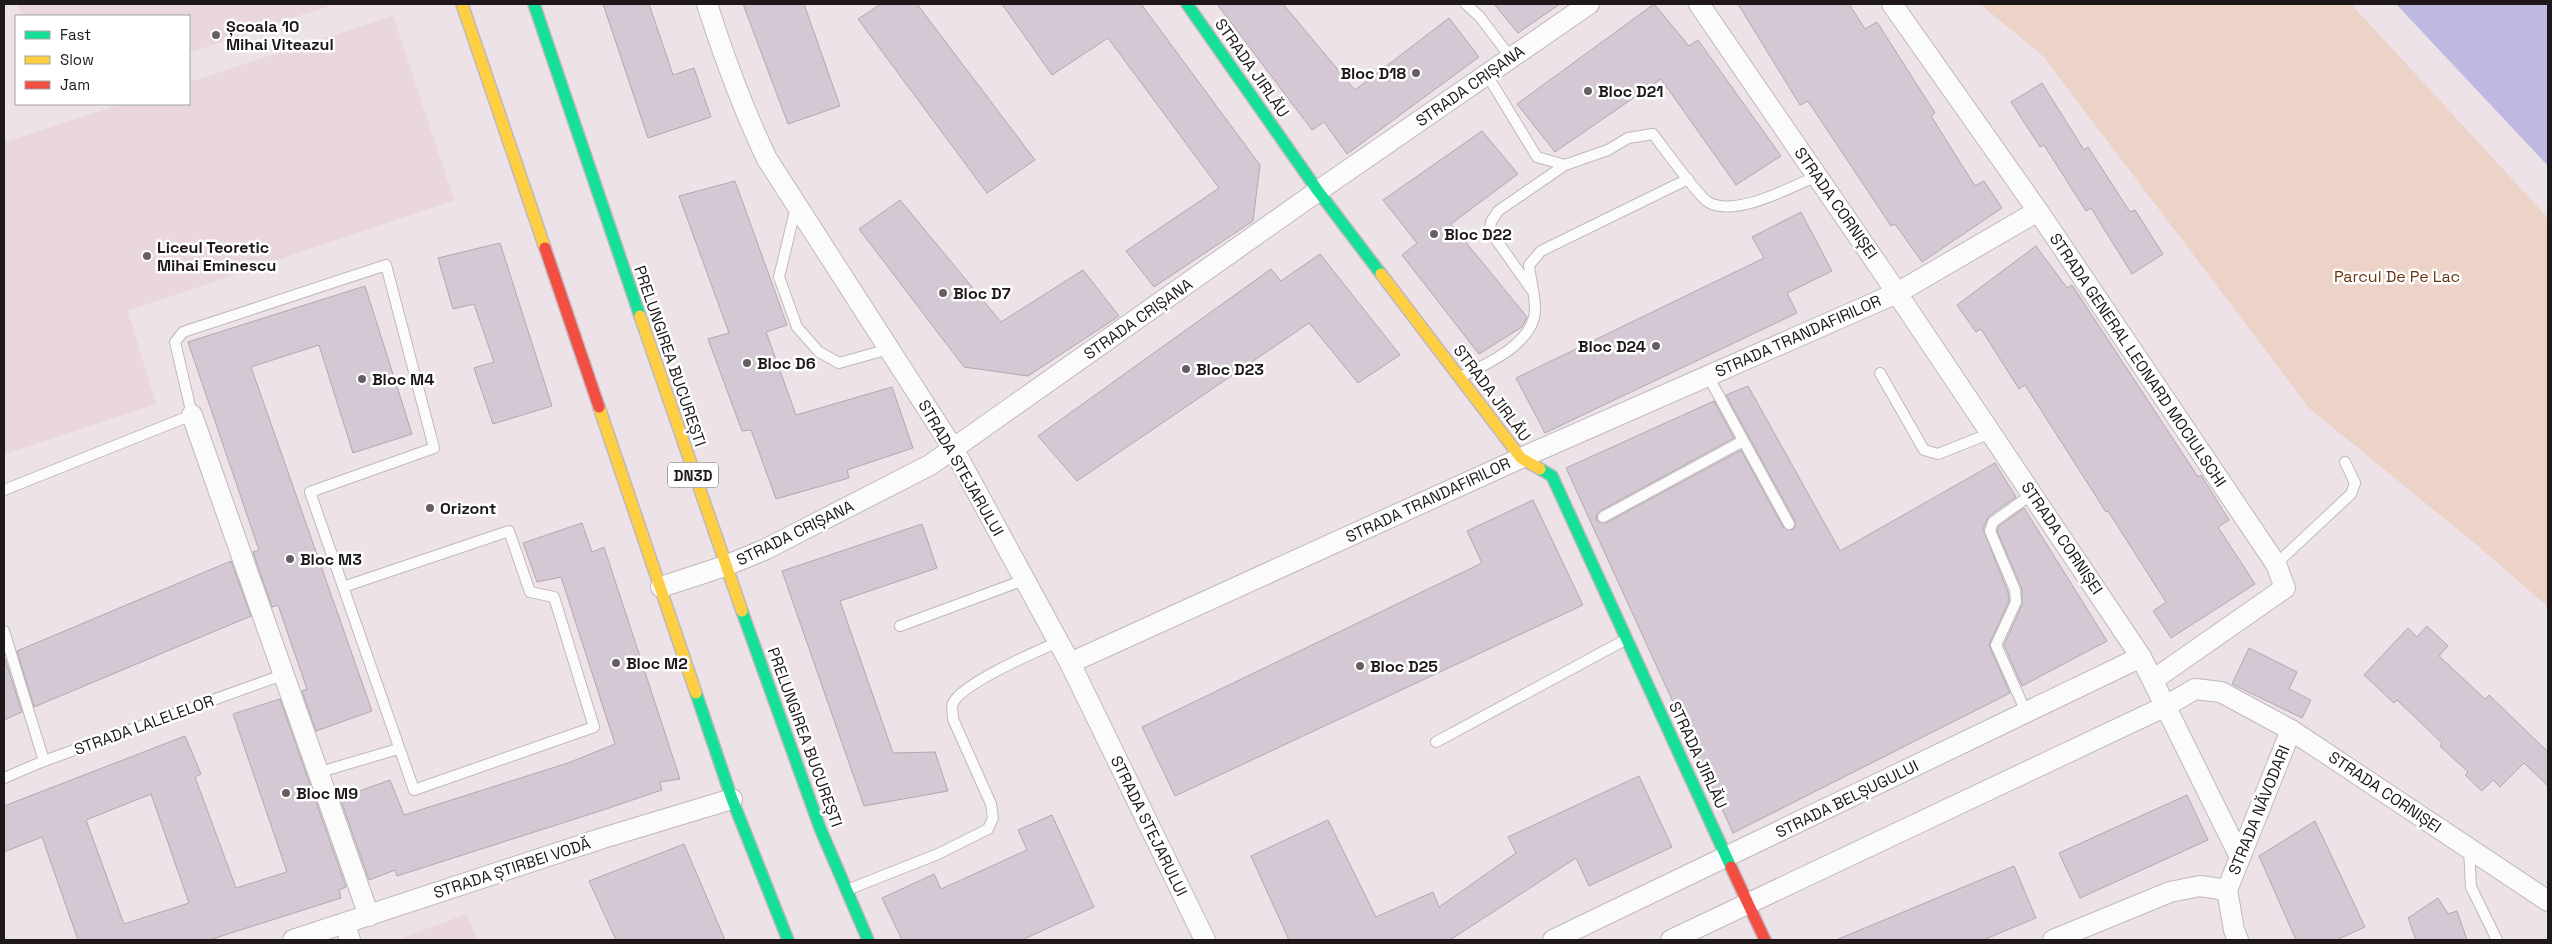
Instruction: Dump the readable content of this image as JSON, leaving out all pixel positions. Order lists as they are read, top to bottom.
{
  "streets": {
    "main road": ["STRADA JIRLĂU", "PRELUNGIREA BUCUREȘTI", "DN3D"],
    "street": [
      "STRADA CRIȘANA",
      "STRADA CORNIȘEI",
      "STRADA TRANDAFIRILOR",
      "STRADA GENERAL LEONARD MOCIULSCHI",
      "STRADA STEJARULUI",
      "STRADA BELȘUGULUI",
      "STRADA NĂVODARI",
      "STRADA ȘTIRBEI VODĂ"
    ],
    "lane": ["STRADA LALELELOR"]
  },
  "crossings": [
    ["STRADA JIRLĂU", "STRADA CRIȘANA"],
    ["STRADA JIRLĂU", "STRADA TRANDAFIRILOR"],
    ["STRADA JIRLĂU", "STRADA BELȘUGULUI"],
    ["STRADA CRIȘANA", "PRELUNGIREA BUCUREȘTI"],
    ["STRADA CRIȘANA", "STRADA STEJARULUI"],
    ["STRADA CORNIȘEI", "STRADA TRANDAFIRILOR"],
    ["STRADA CORNIȘEI", "STRADA GENERAL LEONARD MOCIULSCHI"],
    ["STRADA CORNIȘEI", "STRADA BELȘUGULUI"],
    ["STRADA CORNIȘEI", "STRADA NĂVODARI"],
    ["STRADA TRANDAFIRILOR", "STRADA GENERAL LEONARD MOCIULSCHI"],
    ["STRADA TRANDAFIRILOR", "STRADA STEJARULUI"]
  ],
  "parks": ["Parcul De Pe Lac"],
  "places": [
    "Școala 10 Mihai Viteazul",
    "Bloc D18",
    "Bloc D21",
    "Bloc D22",
    "Liceul Teoretic Mihai Eminescu",
    "Bloc D7",
    "Bloc D24",
    "Bloc D6",
    "Bloc D23",
    "Bloc M4",
    "Orizont",
    "Bloc M3",
    "Bloc M2",
    "Bloc D25",
    "Bloc M9"
  ],
  "legend": ["Fast", "Slow", "Jam"]
}
